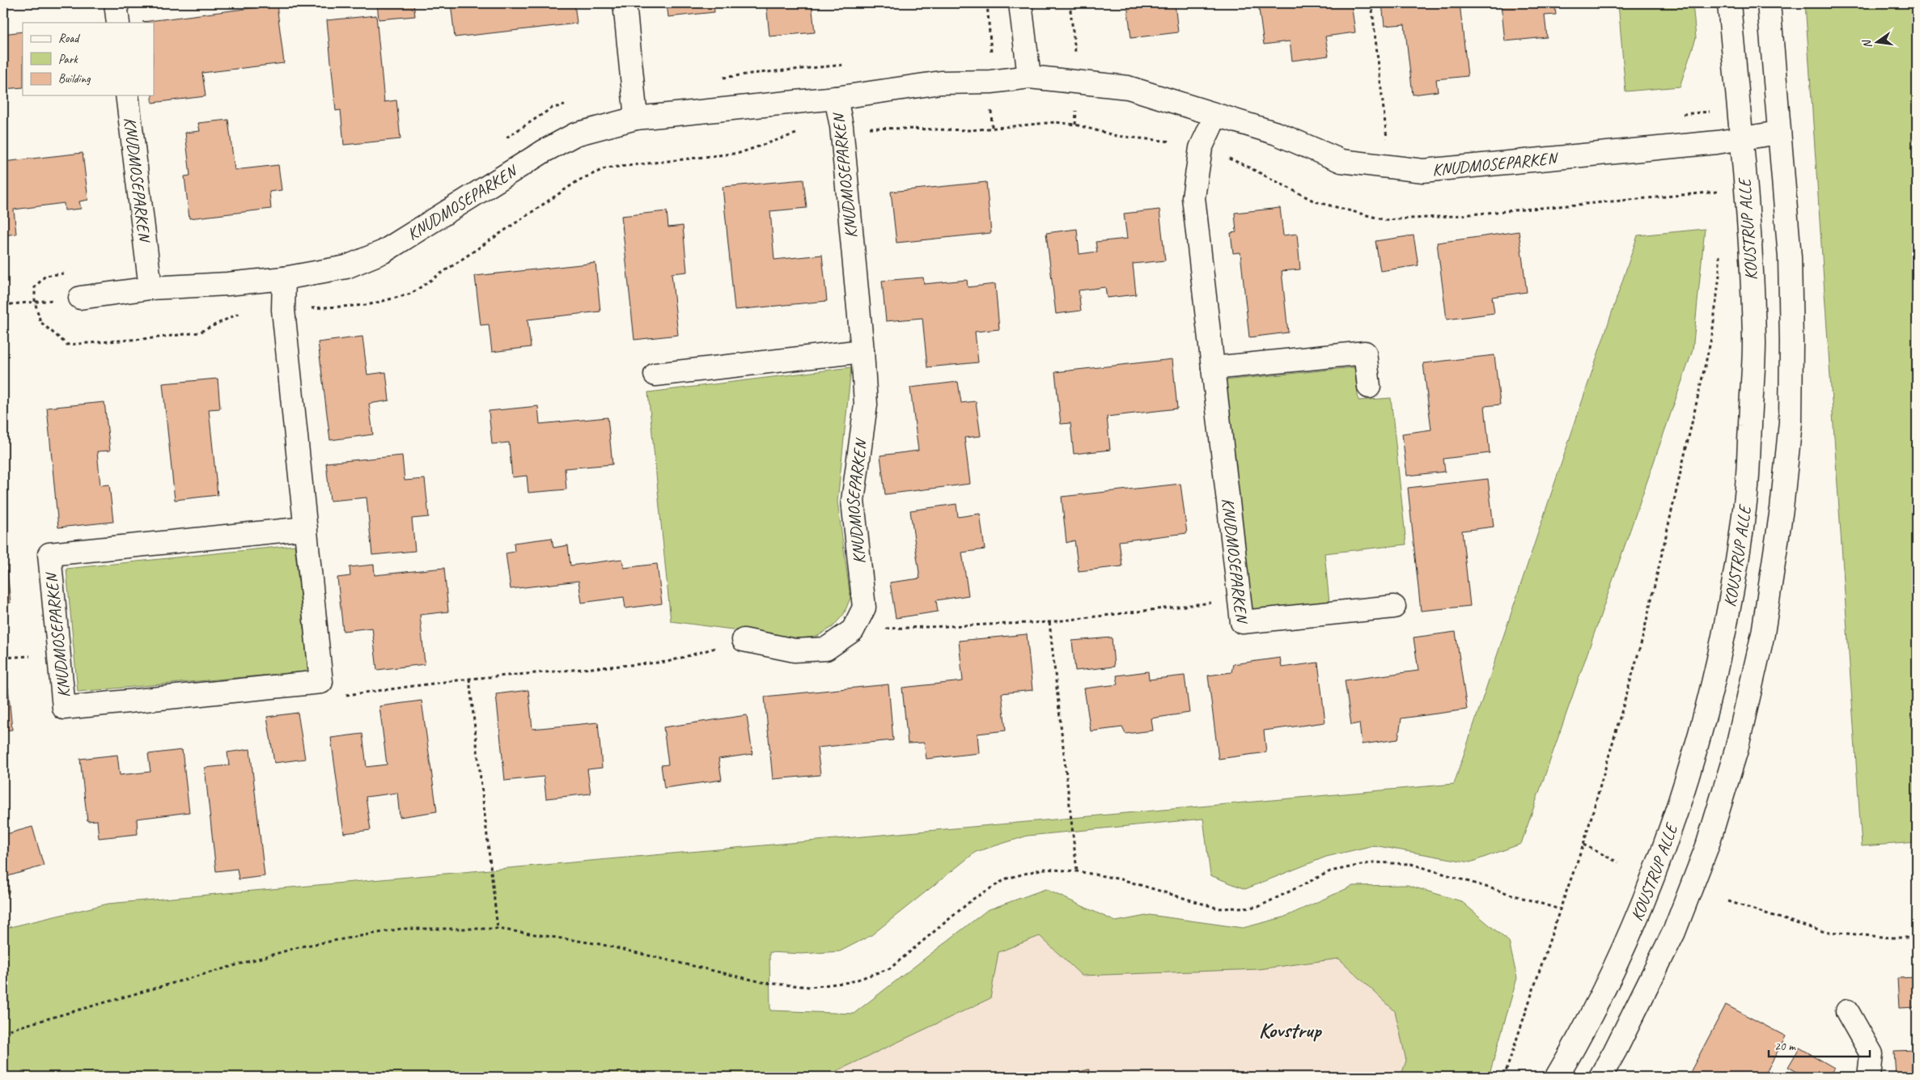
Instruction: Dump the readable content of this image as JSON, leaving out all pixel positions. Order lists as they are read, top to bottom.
{
  "streets": {
    "street": ["KNUDMOSEPARKEN", "KOUSTRUP ALLE"]
  },
  "crossings": [
    ["KNUDMOSEPARKEN", "KOUSTRUP ALLE"]
  ],
  "districts": ["Kovstrup"],
  "legend": ["Road", "Park", "Building"],
  "scale_bar": "20 m",
  "north": "left"
}
